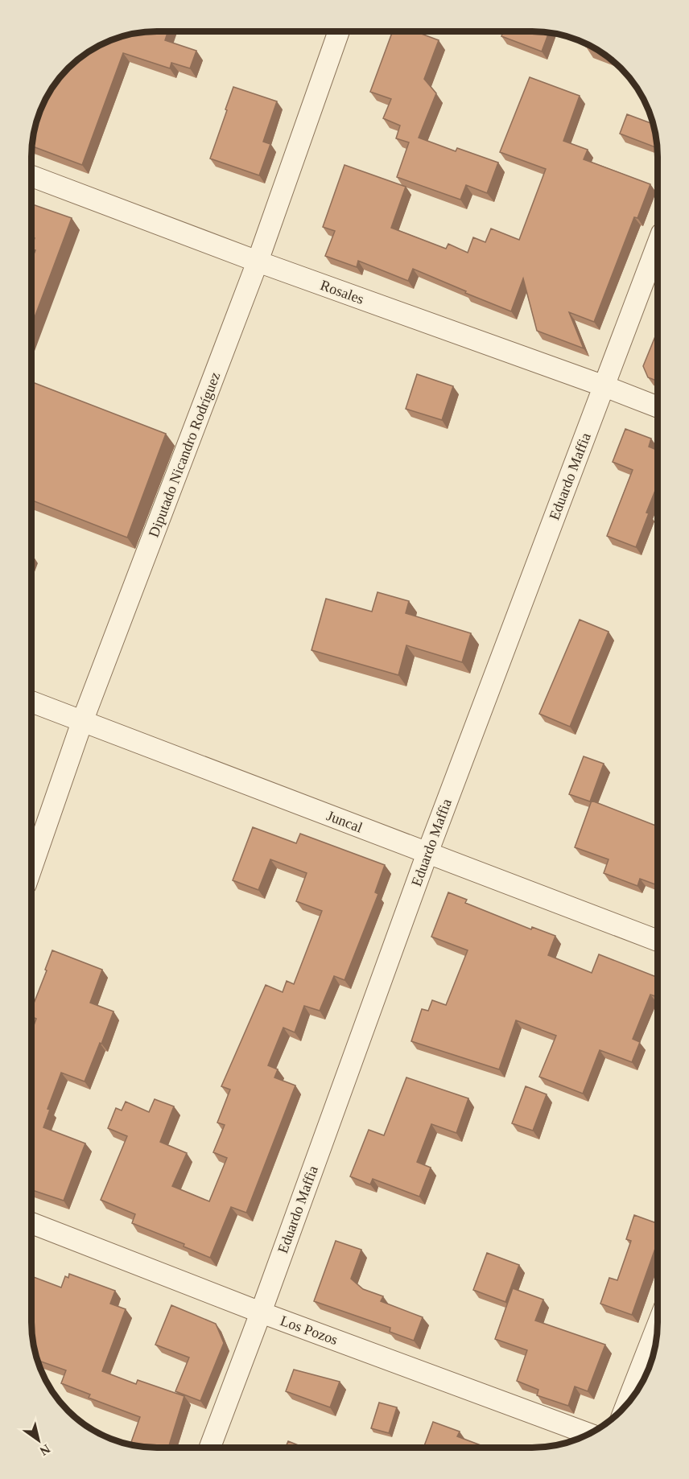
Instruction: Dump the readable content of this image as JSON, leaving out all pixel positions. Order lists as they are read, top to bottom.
{
  "streets": {
    "street": [
      "Rosales",
      "Diputado Nicandro Rodríguez",
      "Eduardo Maffia",
      "Juncal",
      "Los Pozos"
    ]
  },
  "crossings": [
    ["Rosales", "Diputado Nicandro Rodríguez"],
    ["Rosales", "Eduardo Maffia"],
    ["Diputado Nicandro Rodríguez", "Juncal"],
    ["Eduardo Maffia", "Juncal"],
    ["Eduardo Maffia", "Los Pozos"]
  ],
  "north": "bottom right"
}
